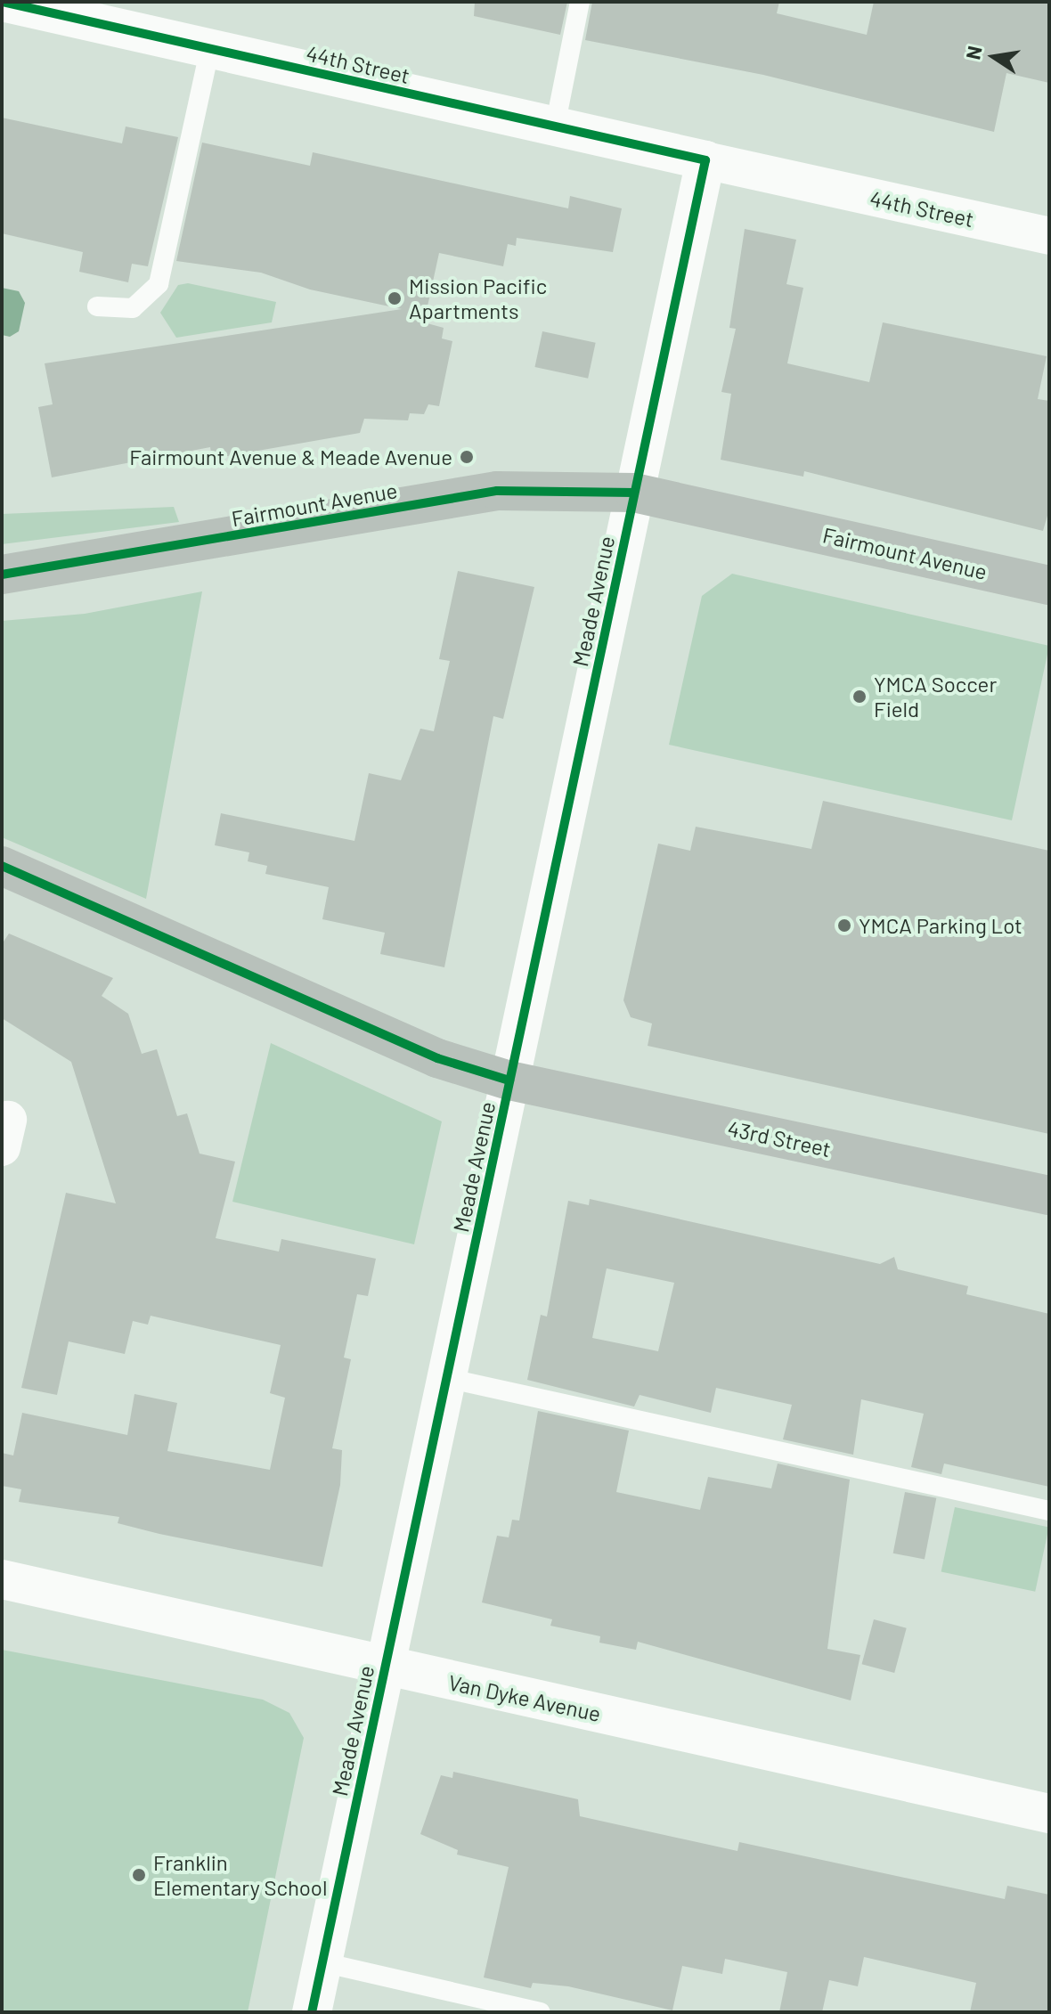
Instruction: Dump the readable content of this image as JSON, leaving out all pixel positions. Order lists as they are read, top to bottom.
{
  "streets": {
    "main road": ["Fairmount Avenue", "43rd Street"],
    "street": ["44th Street", "Meade Avenue", "Van Dyke Avenue"]
  },
  "crossings": [
    ["44th Street", "Meade Avenue"],
    ["Fairmount Avenue", "Meade Avenue"],
    ["Meade Avenue", "43rd Street"],
    ["Meade Avenue", "Van Dyke Avenue"]
  ],
  "places": [
    "Mission Pacific Apartments",
    "Fairmount Avenue & Meade Avenue",
    "YMCA Soccer Field",
    "YMCA Parking Lot",
    "Franklin Elementary School"
  ],
  "north": "left"
}
